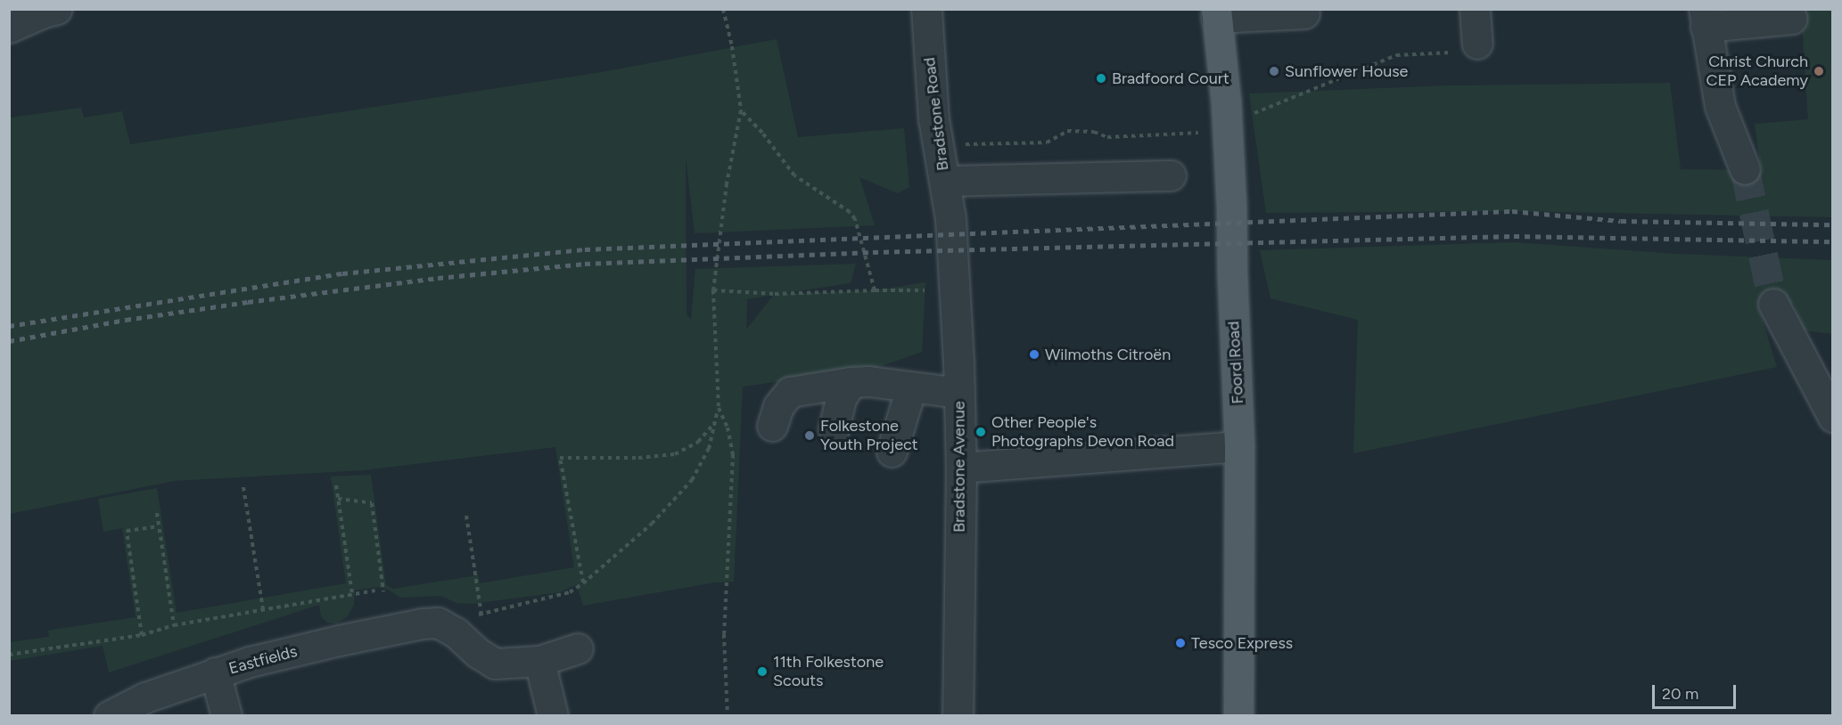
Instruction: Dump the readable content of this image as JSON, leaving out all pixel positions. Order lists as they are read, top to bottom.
{
  "streets": {
    "main road": ["Foord Road"],
    "street": ["Bradstone Road", "Bradstone Avenue", "Eastfields"]
  },
  "crossings": [
    ["Bradstone Road", "Bradstone Avenue"]
  ],
  "places": [
    "Sunflower House",
    "Christ Church CEP Academy",
    "Bradfoord Court",
    "Wilmoths Citroën",
    "Other People's Photographs Devon Road",
    "Folkestone Youth Project",
    "Tesco Express",
    "11th Folkestone Scouts"
  ],
  "scale_bar": "20 m"
}
